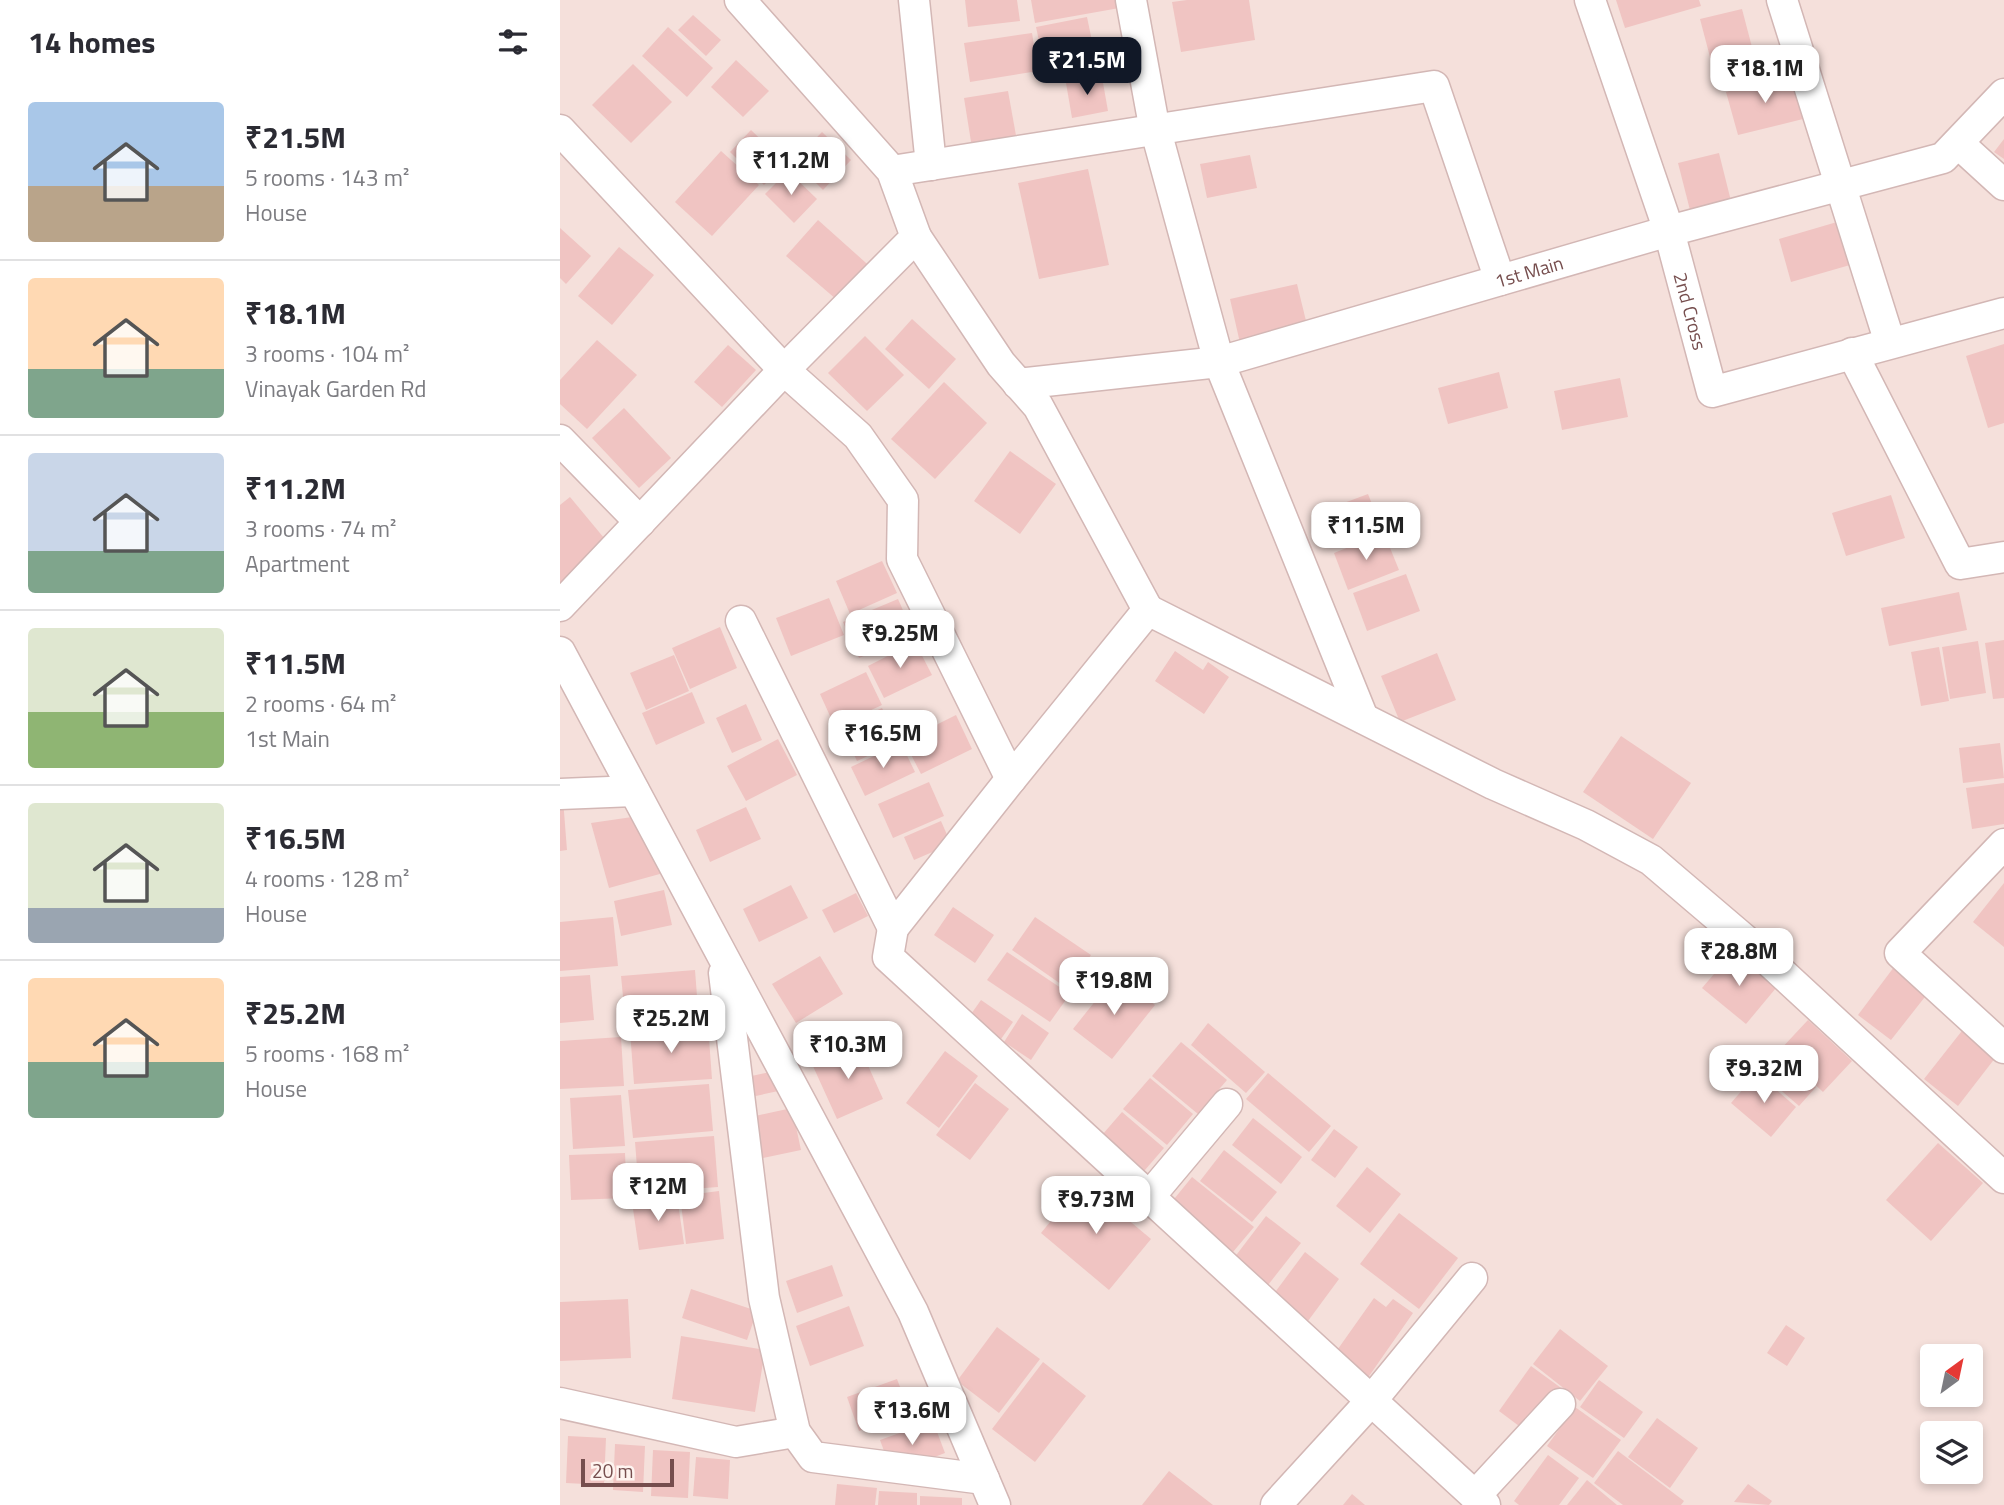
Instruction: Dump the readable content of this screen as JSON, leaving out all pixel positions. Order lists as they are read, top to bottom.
{
  "streets": {
    "street": ["1st Main", "2nd Cross"]
  },
  "crossings": [
    ["1st Main", "2nd Cross"]
  ],
  "scale_bar": "20 m",
  "north": "top right",
  "page": {
    "heading": "14 homes",
    "price": [
      "₹21.5M",
      "₹18.1M",
      "₹11.2M",
      "₹11.5M",
      "₹9.25M",
      "₹16.5M",
      "₹28.8M",
      "₹19.8M",
      "₹25.2M",
      "₹10.3M",
      "₹9.32M",
      "₹12M",
      "₹9.73M",
      "₹13.6M"
    ],
    "list": [
      {
        "name": "₹21.5M",
        "note": "5 rooms · 143 m² · House"
      },
      {
        "name": "₹18.1M",
        "note": "3 rooms · 104 m² · Vinayak Garden Rd"
      },
      {
        "name": "₹11.2M",
        "note": "3 rooms · 74 m² · Apartment"
      },
      {
        "name": "₹11.5M",
        "note": "2 rooms · 64 m² · 1st Main"
      },
      {
        "name": "₹16.5M",
        "note": "4 rooms · 128 m² · House"
      },
      {
        "name": "₹25.2M",
        "note": "5 rooms · 168 m² · House"
      }
    ],
    "scale": "20 m"
  }
}
